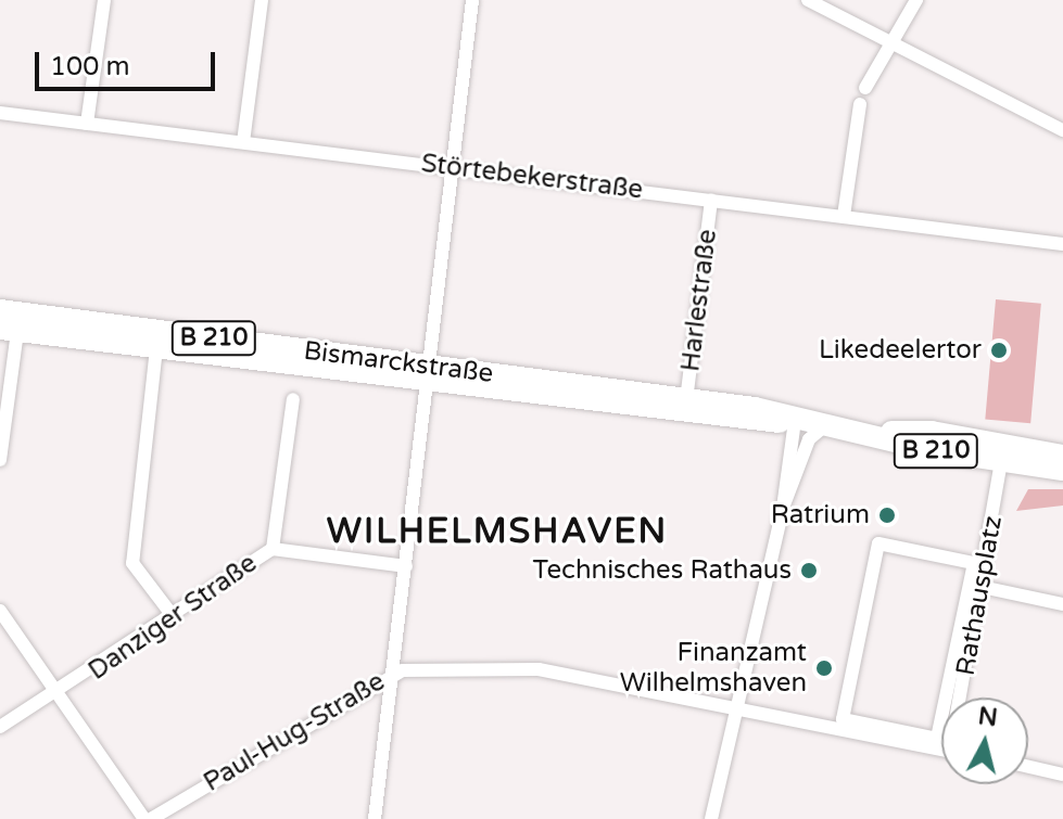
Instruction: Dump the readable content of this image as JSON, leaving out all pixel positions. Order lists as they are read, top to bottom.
{
  "streets": {
    "main road": ["B 210", "Bismarckstraße"],
    "street": [
      "Störtebekerstraße",
      "Harlestraße",
      "Rathausplatz",
      "Danziger Straße",
      "Paul-Hug-Straße"
    ]
  },
  "crossings": [
    ["Störtebekerstraße", "Harlestraße"],
    ["Harlestraße", "Bismarckstraße"],
    ["Bismarckstraße", "Rathausplatz"]
  ],
  "districts": ["WILHELMSHAVEN"],
  "places": [
    "Likedeelertor",
    "Ratrium",
    "Technisches Rathaus",
    "Finanzamt Wilhelmshaven"
  ],
  "scale_bar": "100 m",
  "north": "top"
}
